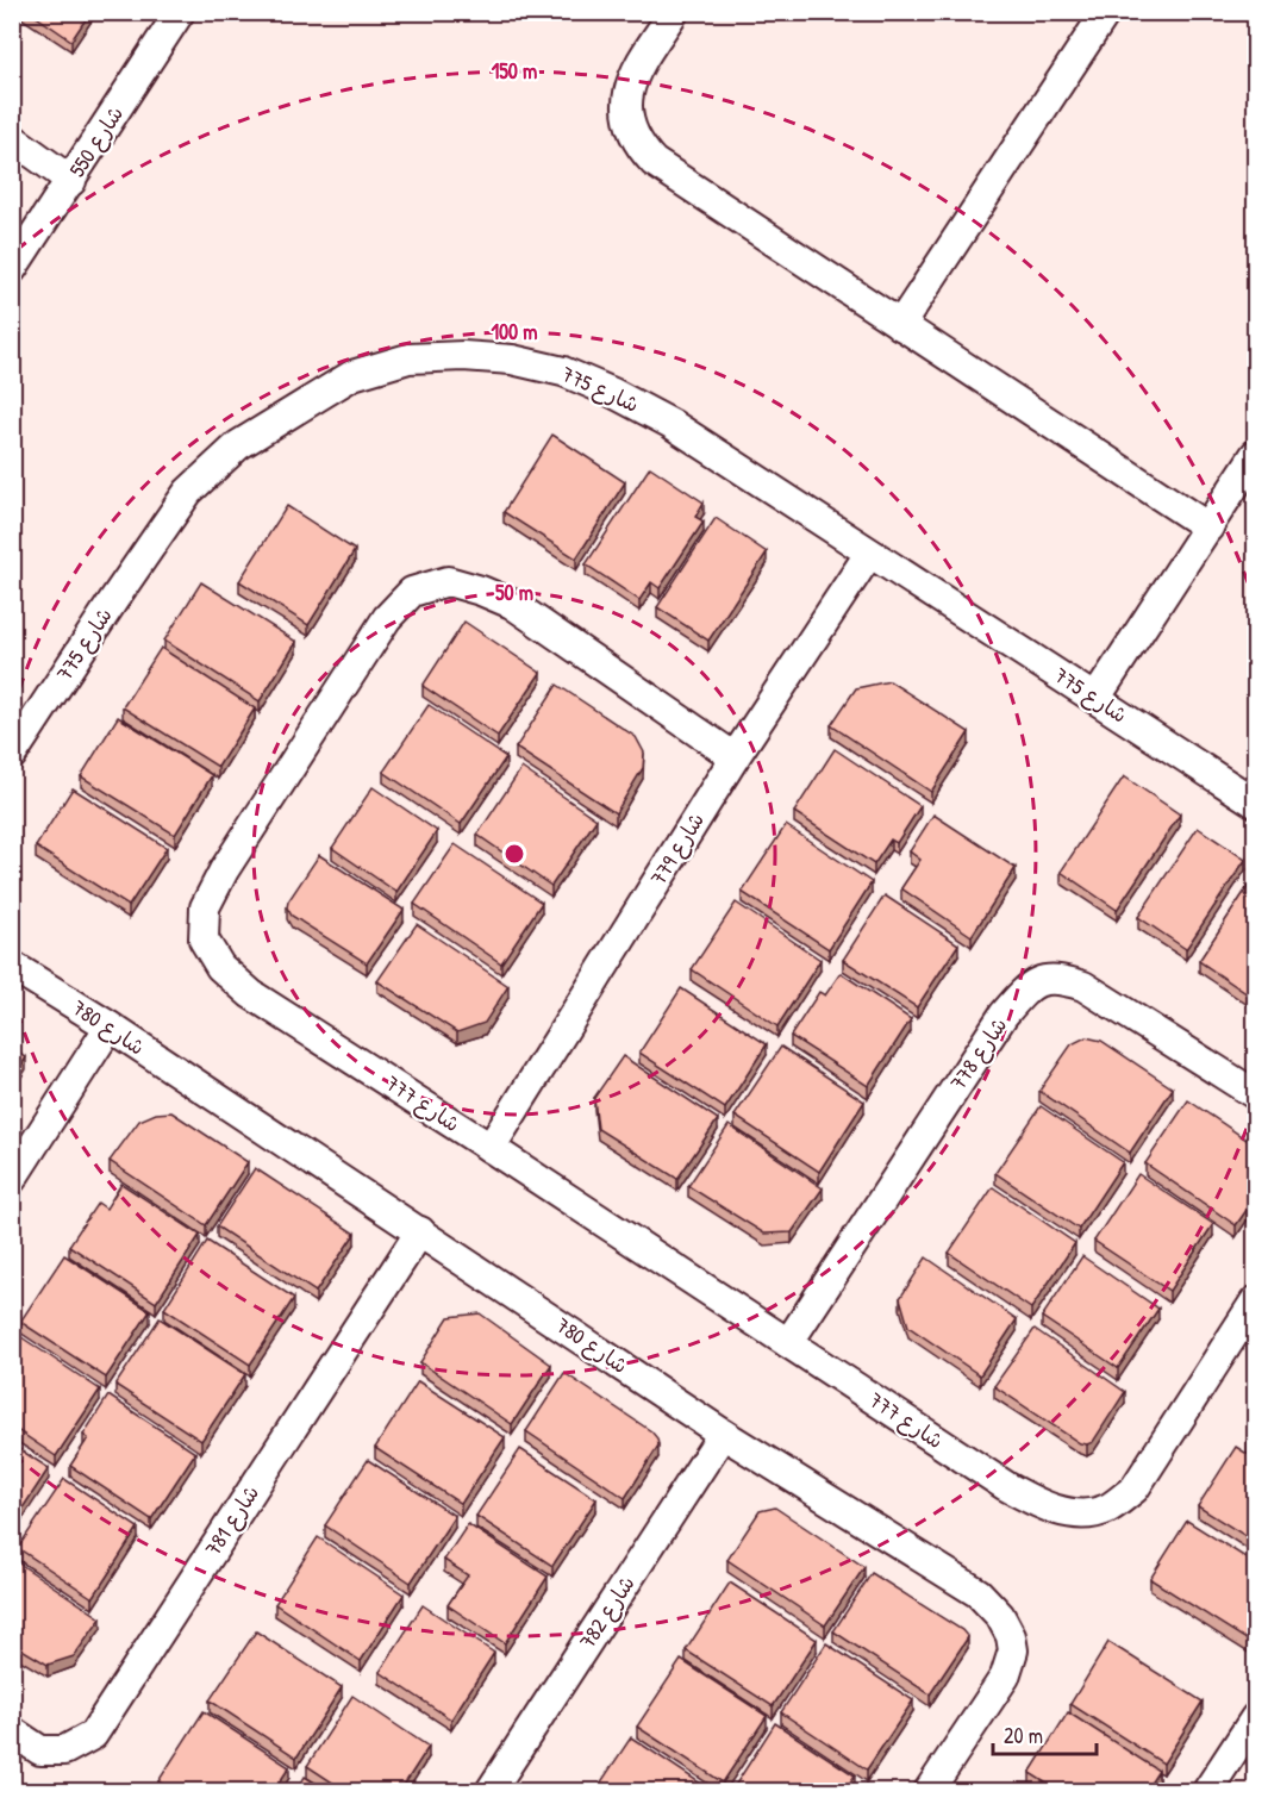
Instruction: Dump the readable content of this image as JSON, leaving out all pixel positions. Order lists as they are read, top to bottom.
{
  "streets": {
    "street": [
      "شارع 550",
      "شارع 775",
      "شارع 779",
      "شارع 780",
      "شارع 778",
      "شارع 777",
      "شارع 781",
      "شارع 782"
    ]
  },
  "crossings": [
    ["شارع 775", "شارع 779"],
    ["شارع 779", "شارع 777"],
    ["شارع 780", "شارع 781"],
    ["شارع 780", "شارع 782"],
    ["شارع 778", "شارع 777"]
  ],
  "scale_bar": "20 m",
  "rings": ["150 m", "100 m", "50 m"]
}
